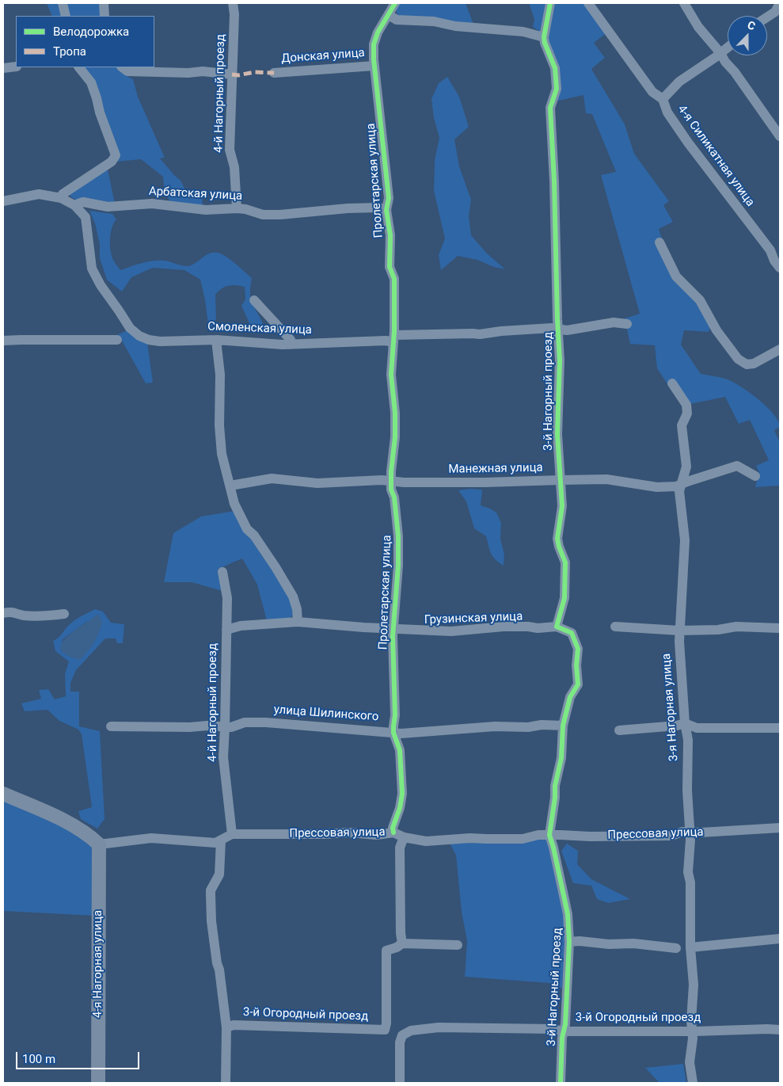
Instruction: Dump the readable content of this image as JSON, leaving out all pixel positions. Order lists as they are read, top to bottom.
{
  "streets": {
    "street": [
      "Донская улица",
      "4-й Нагорный проезд",
      "4-я Силикатная улица",
      "Пролетарская улица",
      "Арбатская улица",
      "Смоленская улица",
      "3-й Нагорный проезд",
      "Манежная улица",
      "Грузинская улица",
      "3-я Нагорная улица",
      "улица Шилинского",
      "Прессовая улица",
      "4-я Нагорная улица",
      "3-й Огородный проезд"
    ]
  },
  "crossings": [
    ["Донская улица", "Пролетарская улица"],
    ["4-й Нагорный проезд", "Арбатская улица"],
    ["4-й Нагорный проезд", "Грузинская улица"],
    ["4-й Нагорный проезд", "улица Шилинского"],
    ["4-й Нагорный проезд", "Прессовая улица"],
    ["Пролетарская улица", "Арбатская улица"],
    ["Пролетарская улица", "Смоленская улица"],
    ["Пролетарская улица", "Манежная улица"],
    ["Пролетарская улица", "Грузинская улица"],
    ["Пролетарская улица", "улица Шилинского"],
    ["Пролетарская улица", "Прессовая улица"],
    ["Арбатская улица", "Смоленская улица"],
    ["Смоленская улица", "3-й Нагорный проезд"],
    ["3-й Нагорный проезд", "Манежная улица"],
    ["3-й Нагорный проезд", "Грузинская улица"],
    ["3-й Нагорный проезд", "улица Шилинского"],
    ["3-й Нагорный проезд", "Прессовая улица"],
    ["3-й Нагорный проезд", "3-й Огородный проезд"],
    ["Манежная улица", "3-я Нагорная улица"],
    ["3-я Нагорная улица", "Прессовая улица"],
    ["3-я Нагорная улица", "3-й Огородный проезд"],
    ["Прессовая улица", "4-я Нагорная улица"]
  ],
  "legend": ["Велодорожка", "Тропа"],
  "scale_bar": "100 m",
  "north": "top"
}
